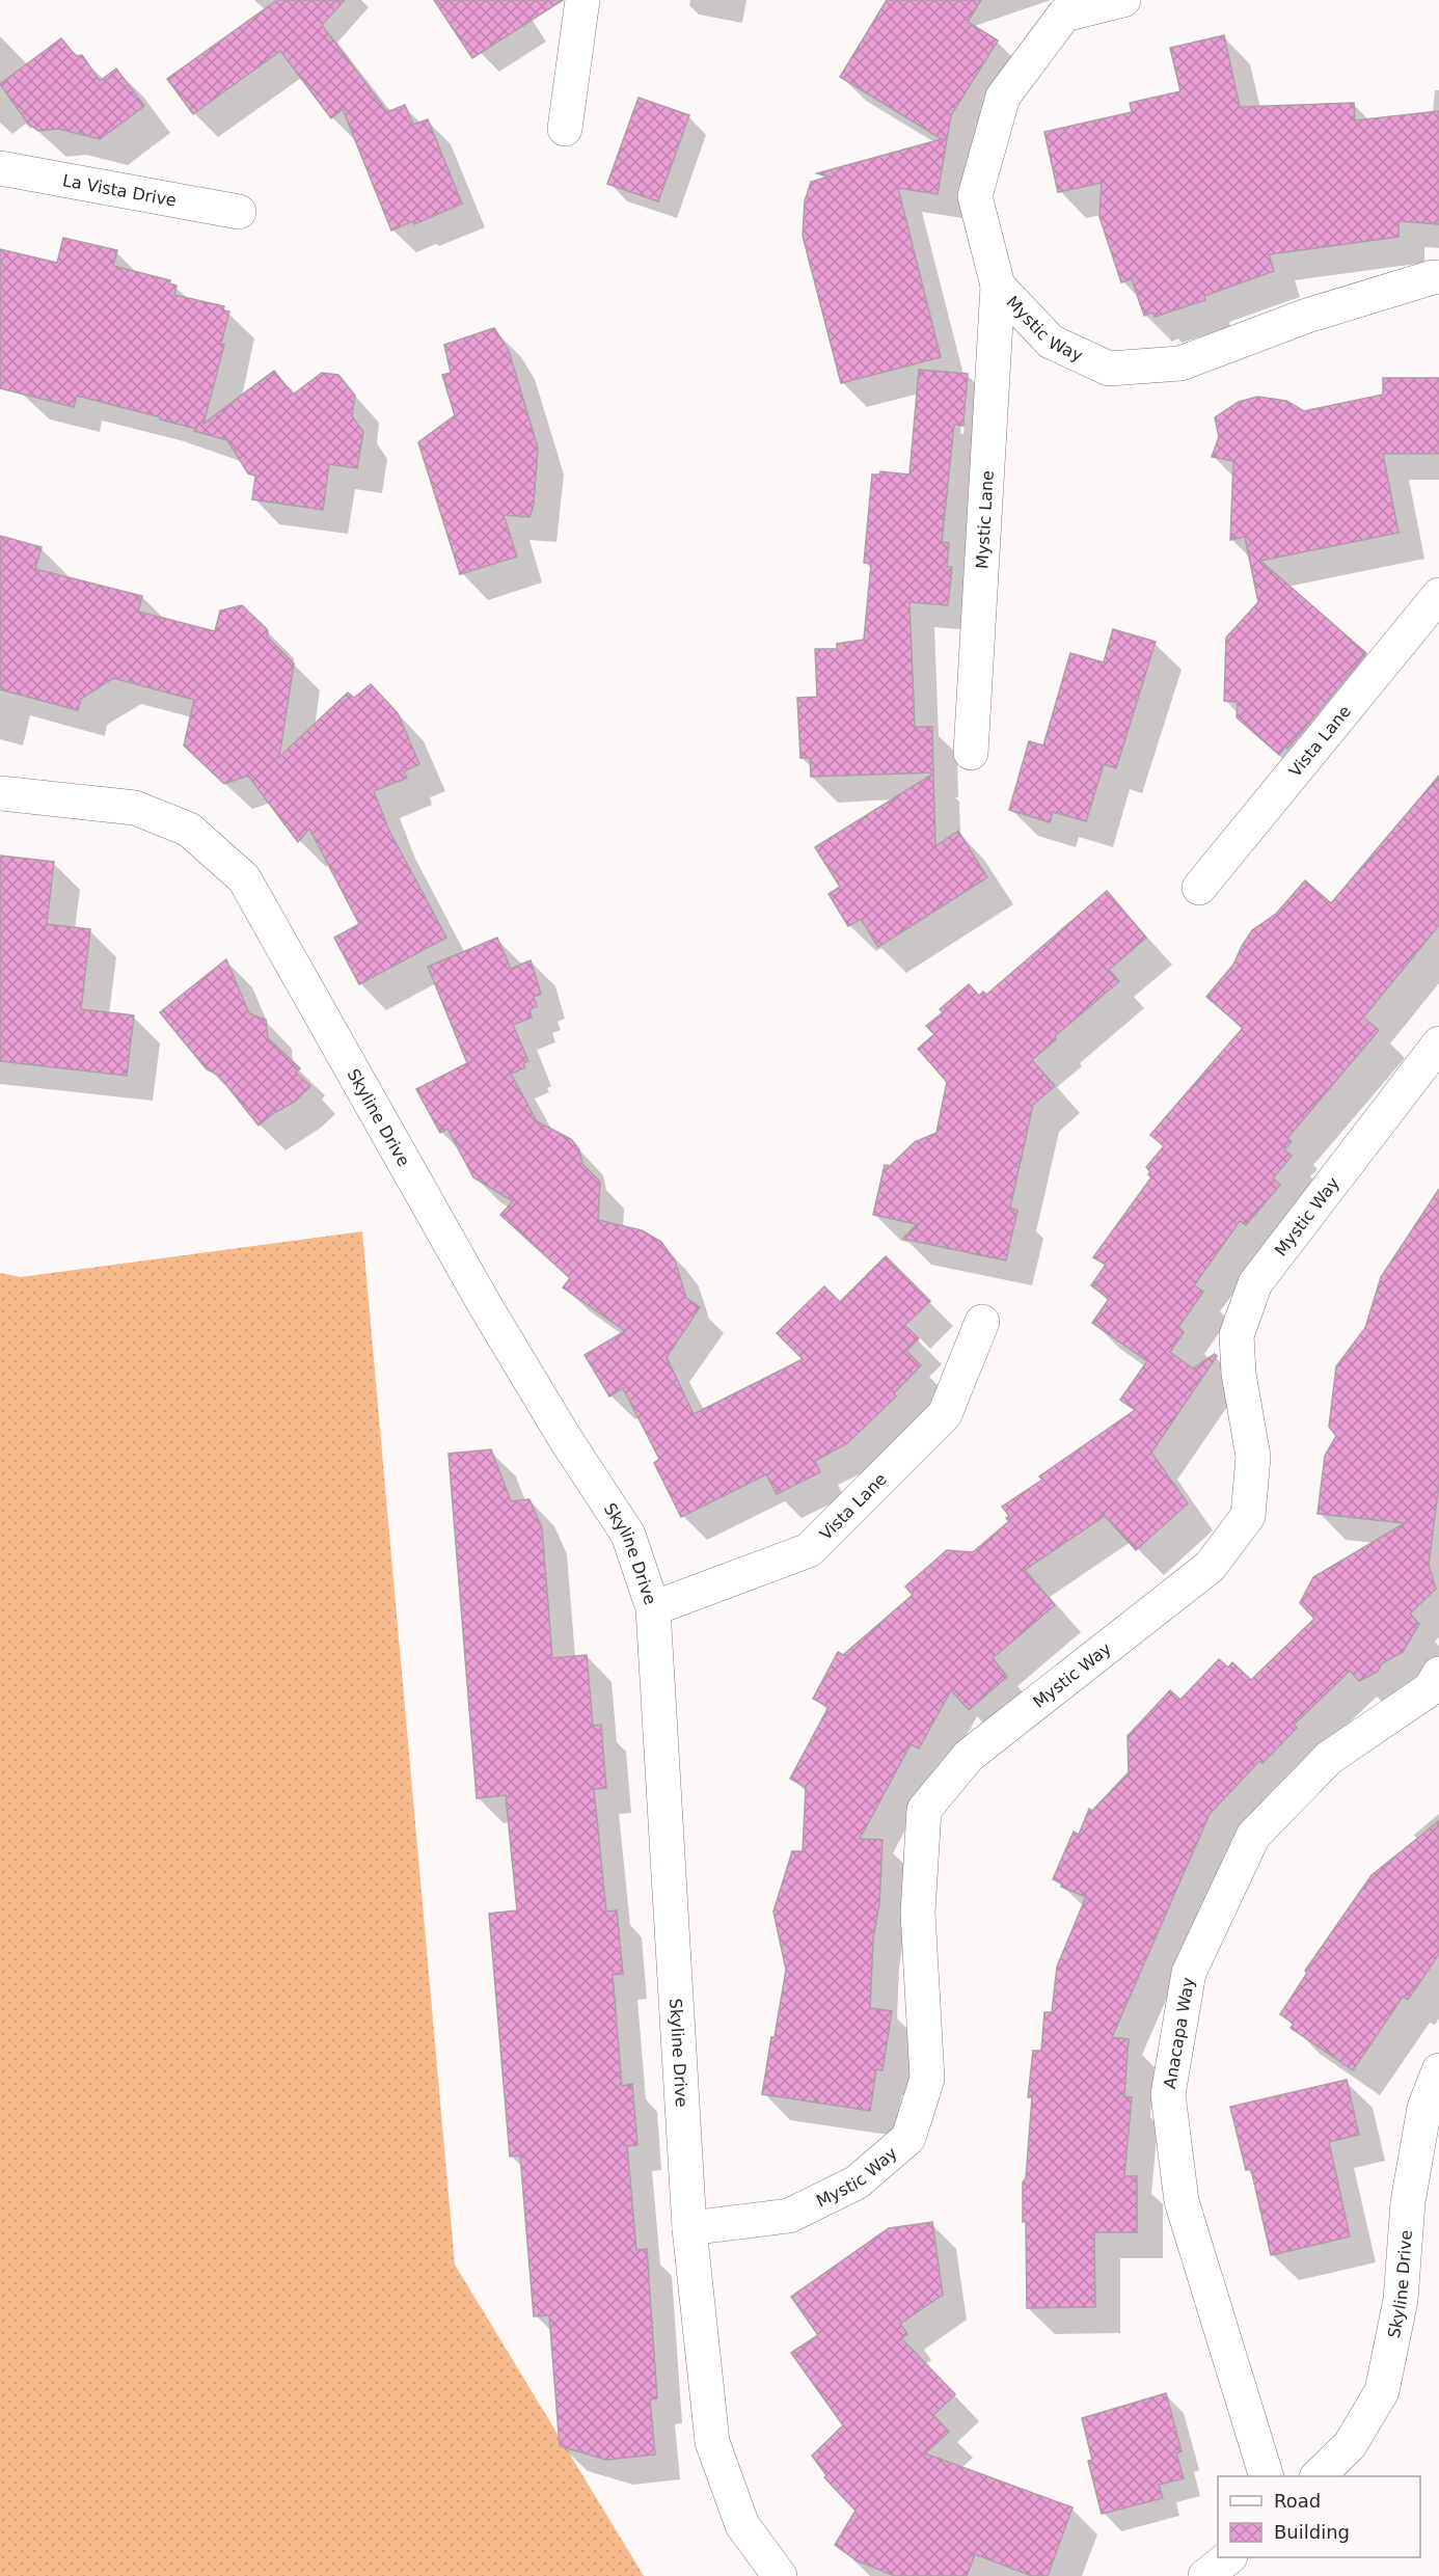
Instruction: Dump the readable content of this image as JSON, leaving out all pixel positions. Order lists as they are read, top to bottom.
{
  "streets": {
    "street": [
      "La Vista Drive",
      "Mystic Way",
      "Mystic Lane",
      "Vista Lane",
      "Skyline Drive",
      "Anacapa Way"
    ]
  },
  "crossings": [
    ["Mystic Way", "Mystic Lane"],
    ["Mystic Way", "Skyline Drive"],
    ["Vista Lane", "Skyline Drive"]
  ],
  "legend": ["Road", "Building"]
}
